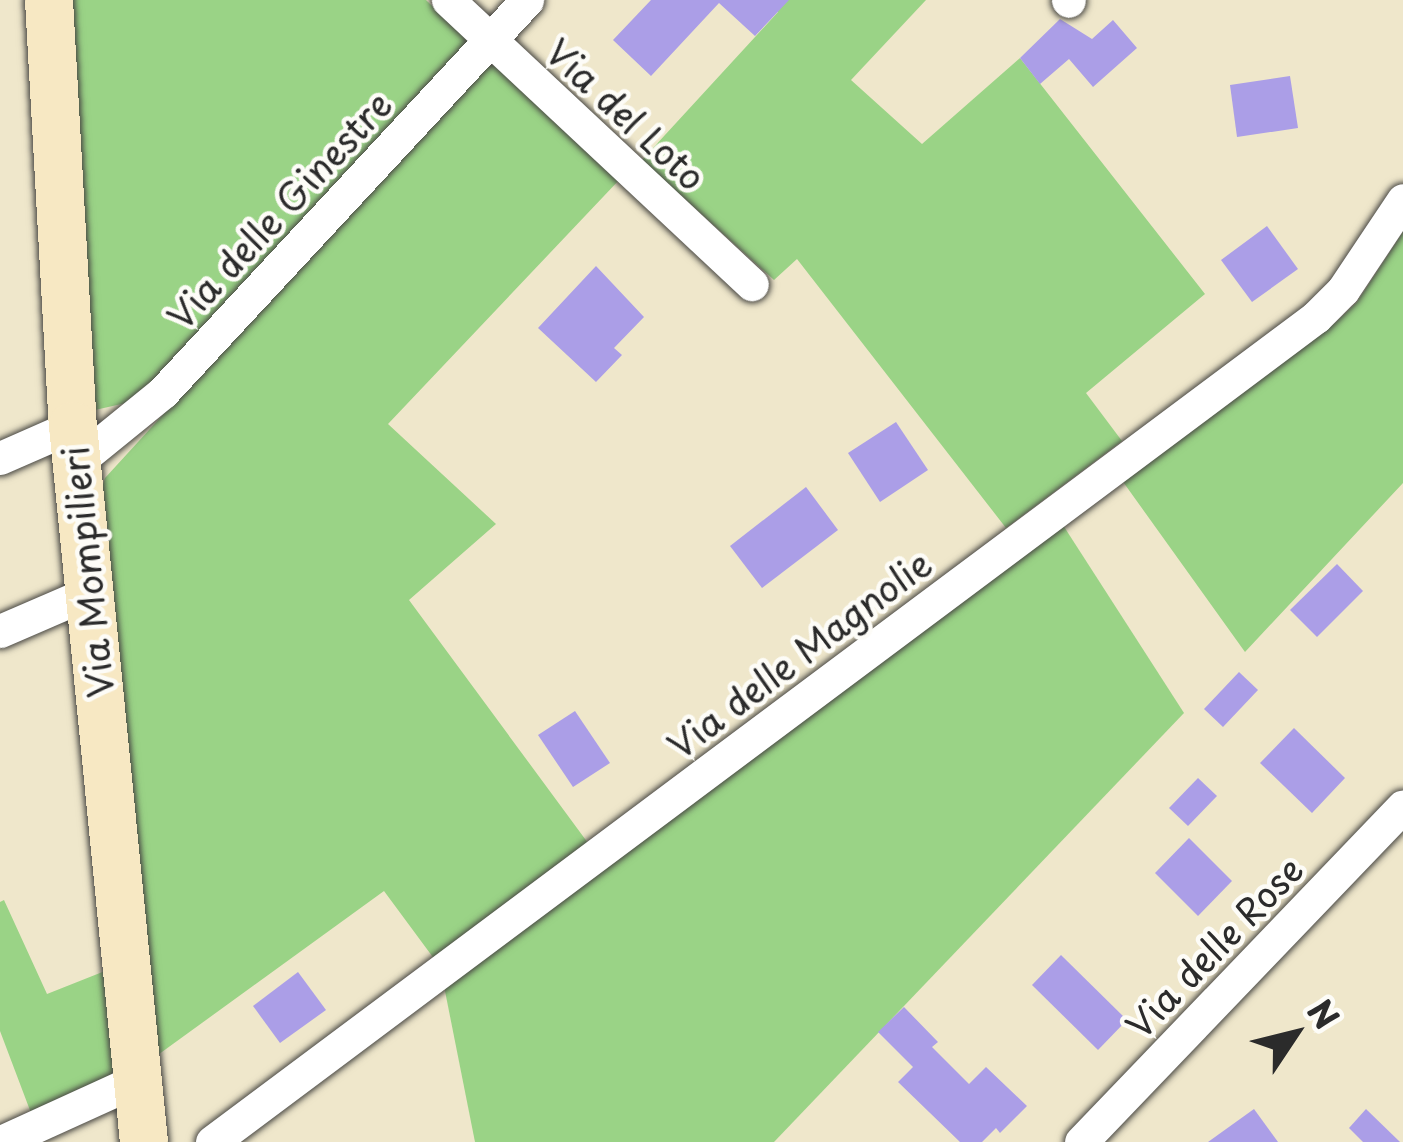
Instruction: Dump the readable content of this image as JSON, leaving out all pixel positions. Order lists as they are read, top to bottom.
{
  "streets": {
    "street": [
      "Via del Loto",
      "Via delle Ginestre",
      "Via Mompilieri",
      "Via delle Magnolie",
      "Via delle Rose"
    ]
  },
  "crossings": [
    ["Via del Loto", "Via delle Ginestre"],
    ["Via delle Ginestre", "Via Mompilieri"]
  ],
  "north": "top right"
}
